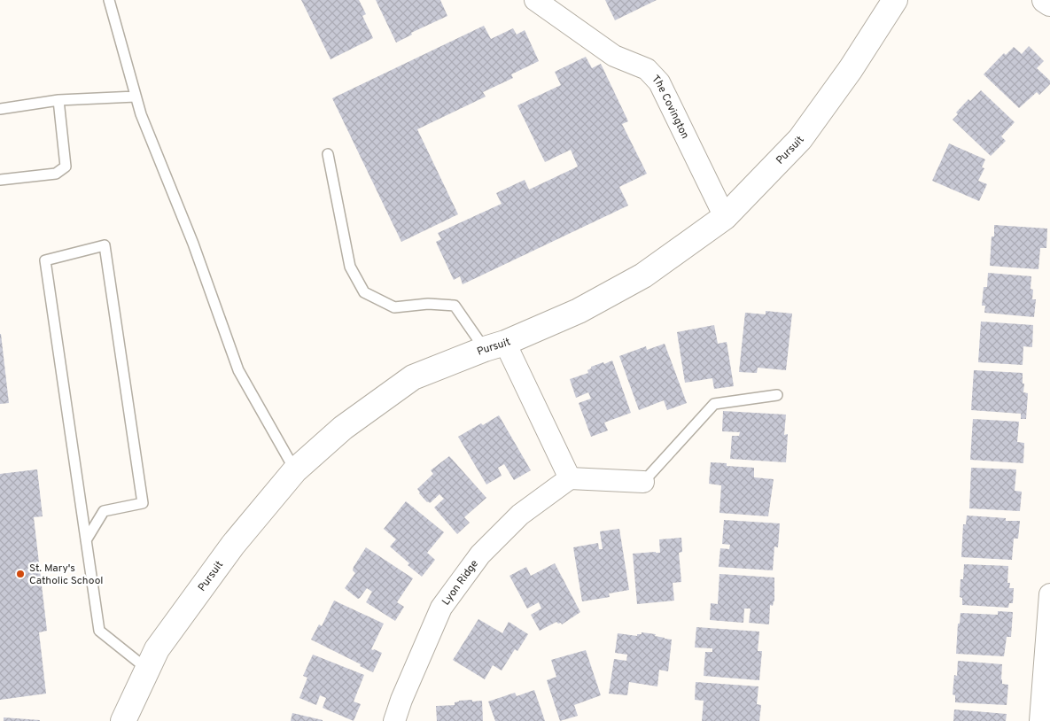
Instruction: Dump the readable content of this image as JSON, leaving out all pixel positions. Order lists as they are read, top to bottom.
{
  "streets": {
    "street": ["The Covington", "Pursuit", "Lyon Ridge"]
  },
  "crossings": [
    ["The Covington", "Pursuit"]
  ],
  "places": ["St. Mary's Catholic School"]
}
